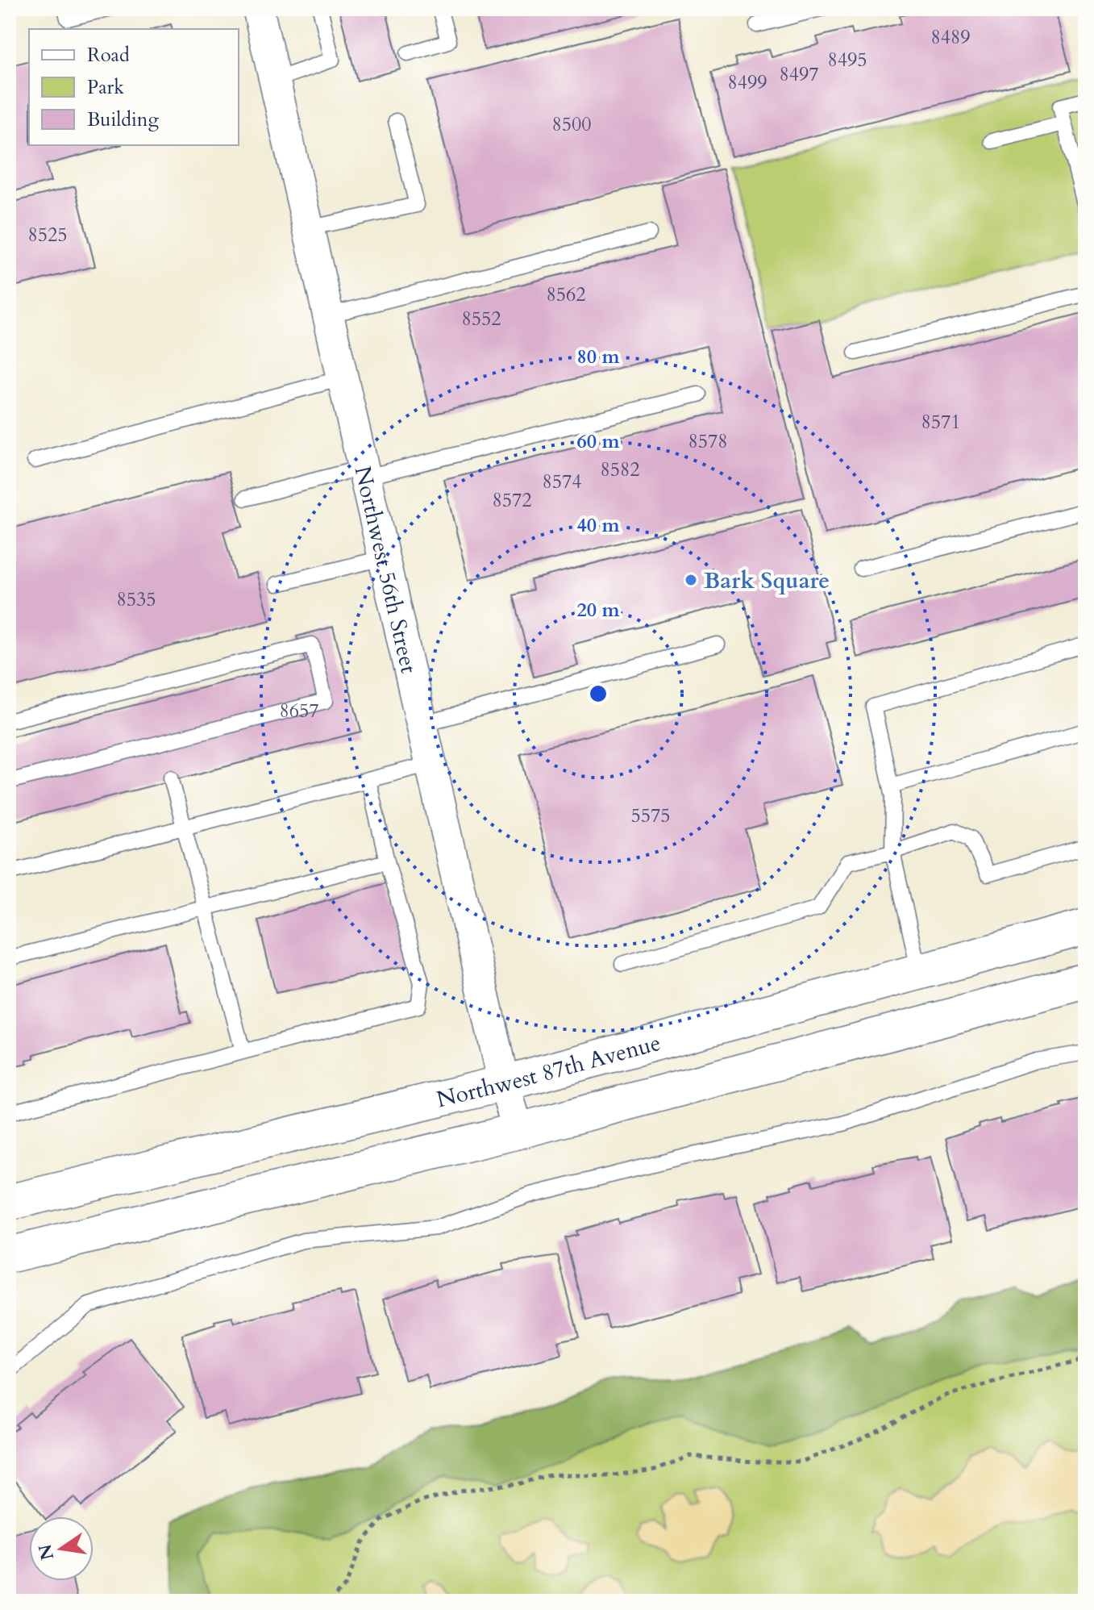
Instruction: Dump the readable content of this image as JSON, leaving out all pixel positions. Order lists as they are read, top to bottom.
{
  "streets": {
    "main road": ["Northwest 87th Avenue"],
    "street": ["Northwest 56th Street"]
  },
  "crossings": [
    ["Northwest 56th Street", "Northwest 87th Avenue"]
  ],
  "places": ["Bark Square"],
  "house_numbers": [
    "8489",
    "8495",
    "8497",
    "8499",
    "8500",
    "8525",
    "8562",
    "8552",
    "8571",
    "8578",
    "8582",
    "8574",
    "8572",
    "8535",
    "8657",
    "5575"
  ],
  "legend": ["Road", "Park", "Building"],
  "north": "left",
  "rings": [
    "80 m",
    "60 m",
    "40 m",
    "20 m"
  ]
}
